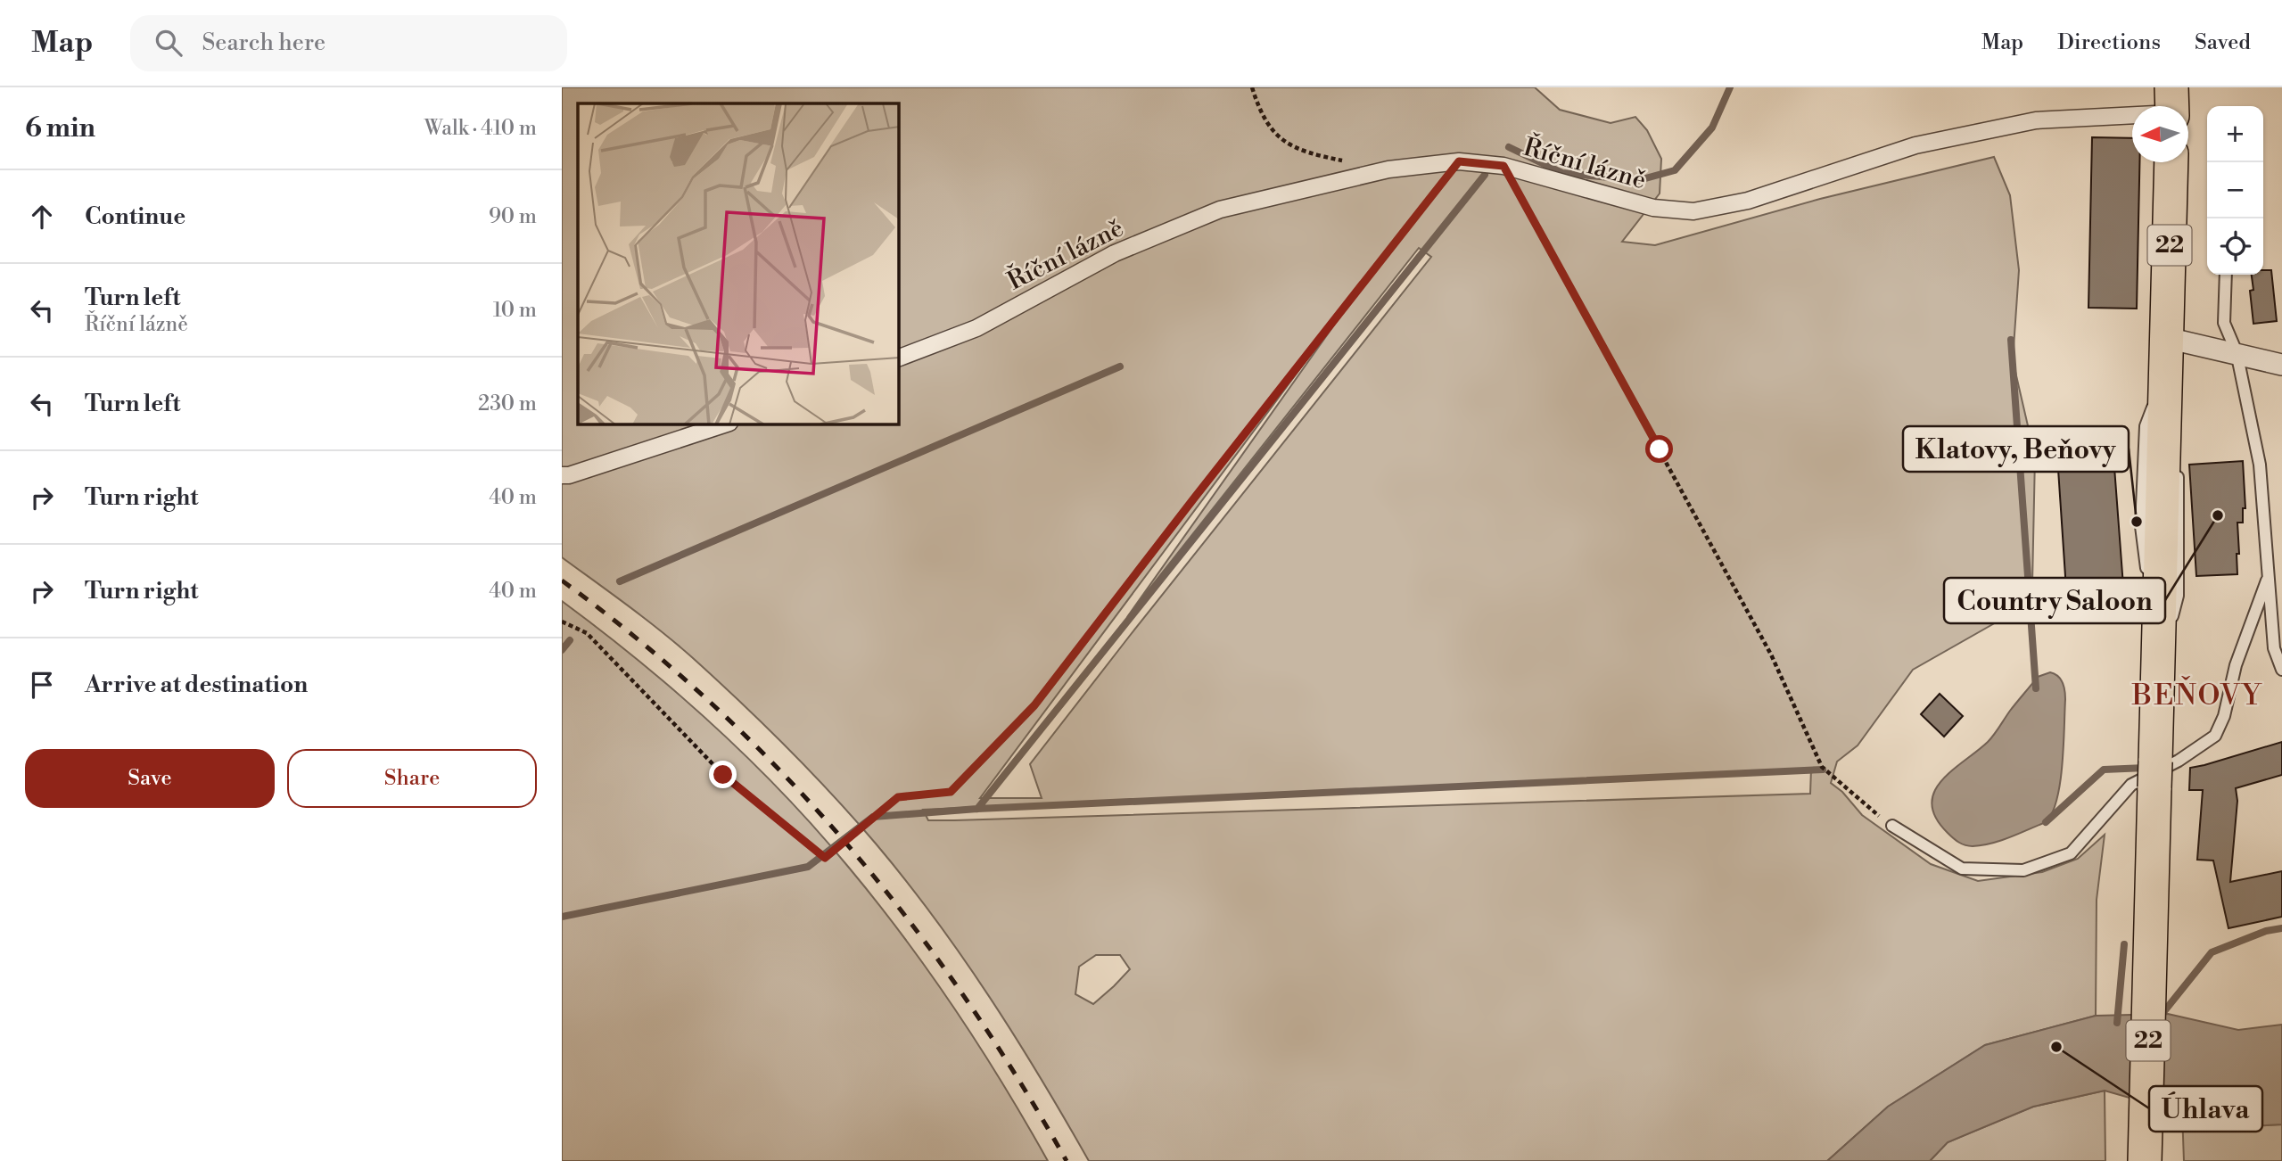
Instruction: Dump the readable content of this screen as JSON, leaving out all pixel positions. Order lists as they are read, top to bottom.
{
  "streets": {
    "main road": ["22"],
    "street": ["Říční lázně"]
  },
  "districts": ["BEŇOVY"],
  "places": ["Country Saloon", "Klatovy, Beňovy", "Úhlava"],
  "north": "left",
  "page": {
    "header": "Map",
    "search": "Search here",
    "nav": ["Map", "Directions", "Saved"],
    "heading": ["6 min", "Walk · 410 m"],
    "map_buttons": ["+", "−"],
    "list": [
      ["Continue", "90 m"],
      ["Turn left", "Říční lázně", "10 m"],
      ["Turn left", "230 m"],
      ["Turn right", "40 m"],
      ["Turn right", "40 m"],
      "Arrive at destination"
    ],
    "buttons": ["Save", "Share"]
  }
}
